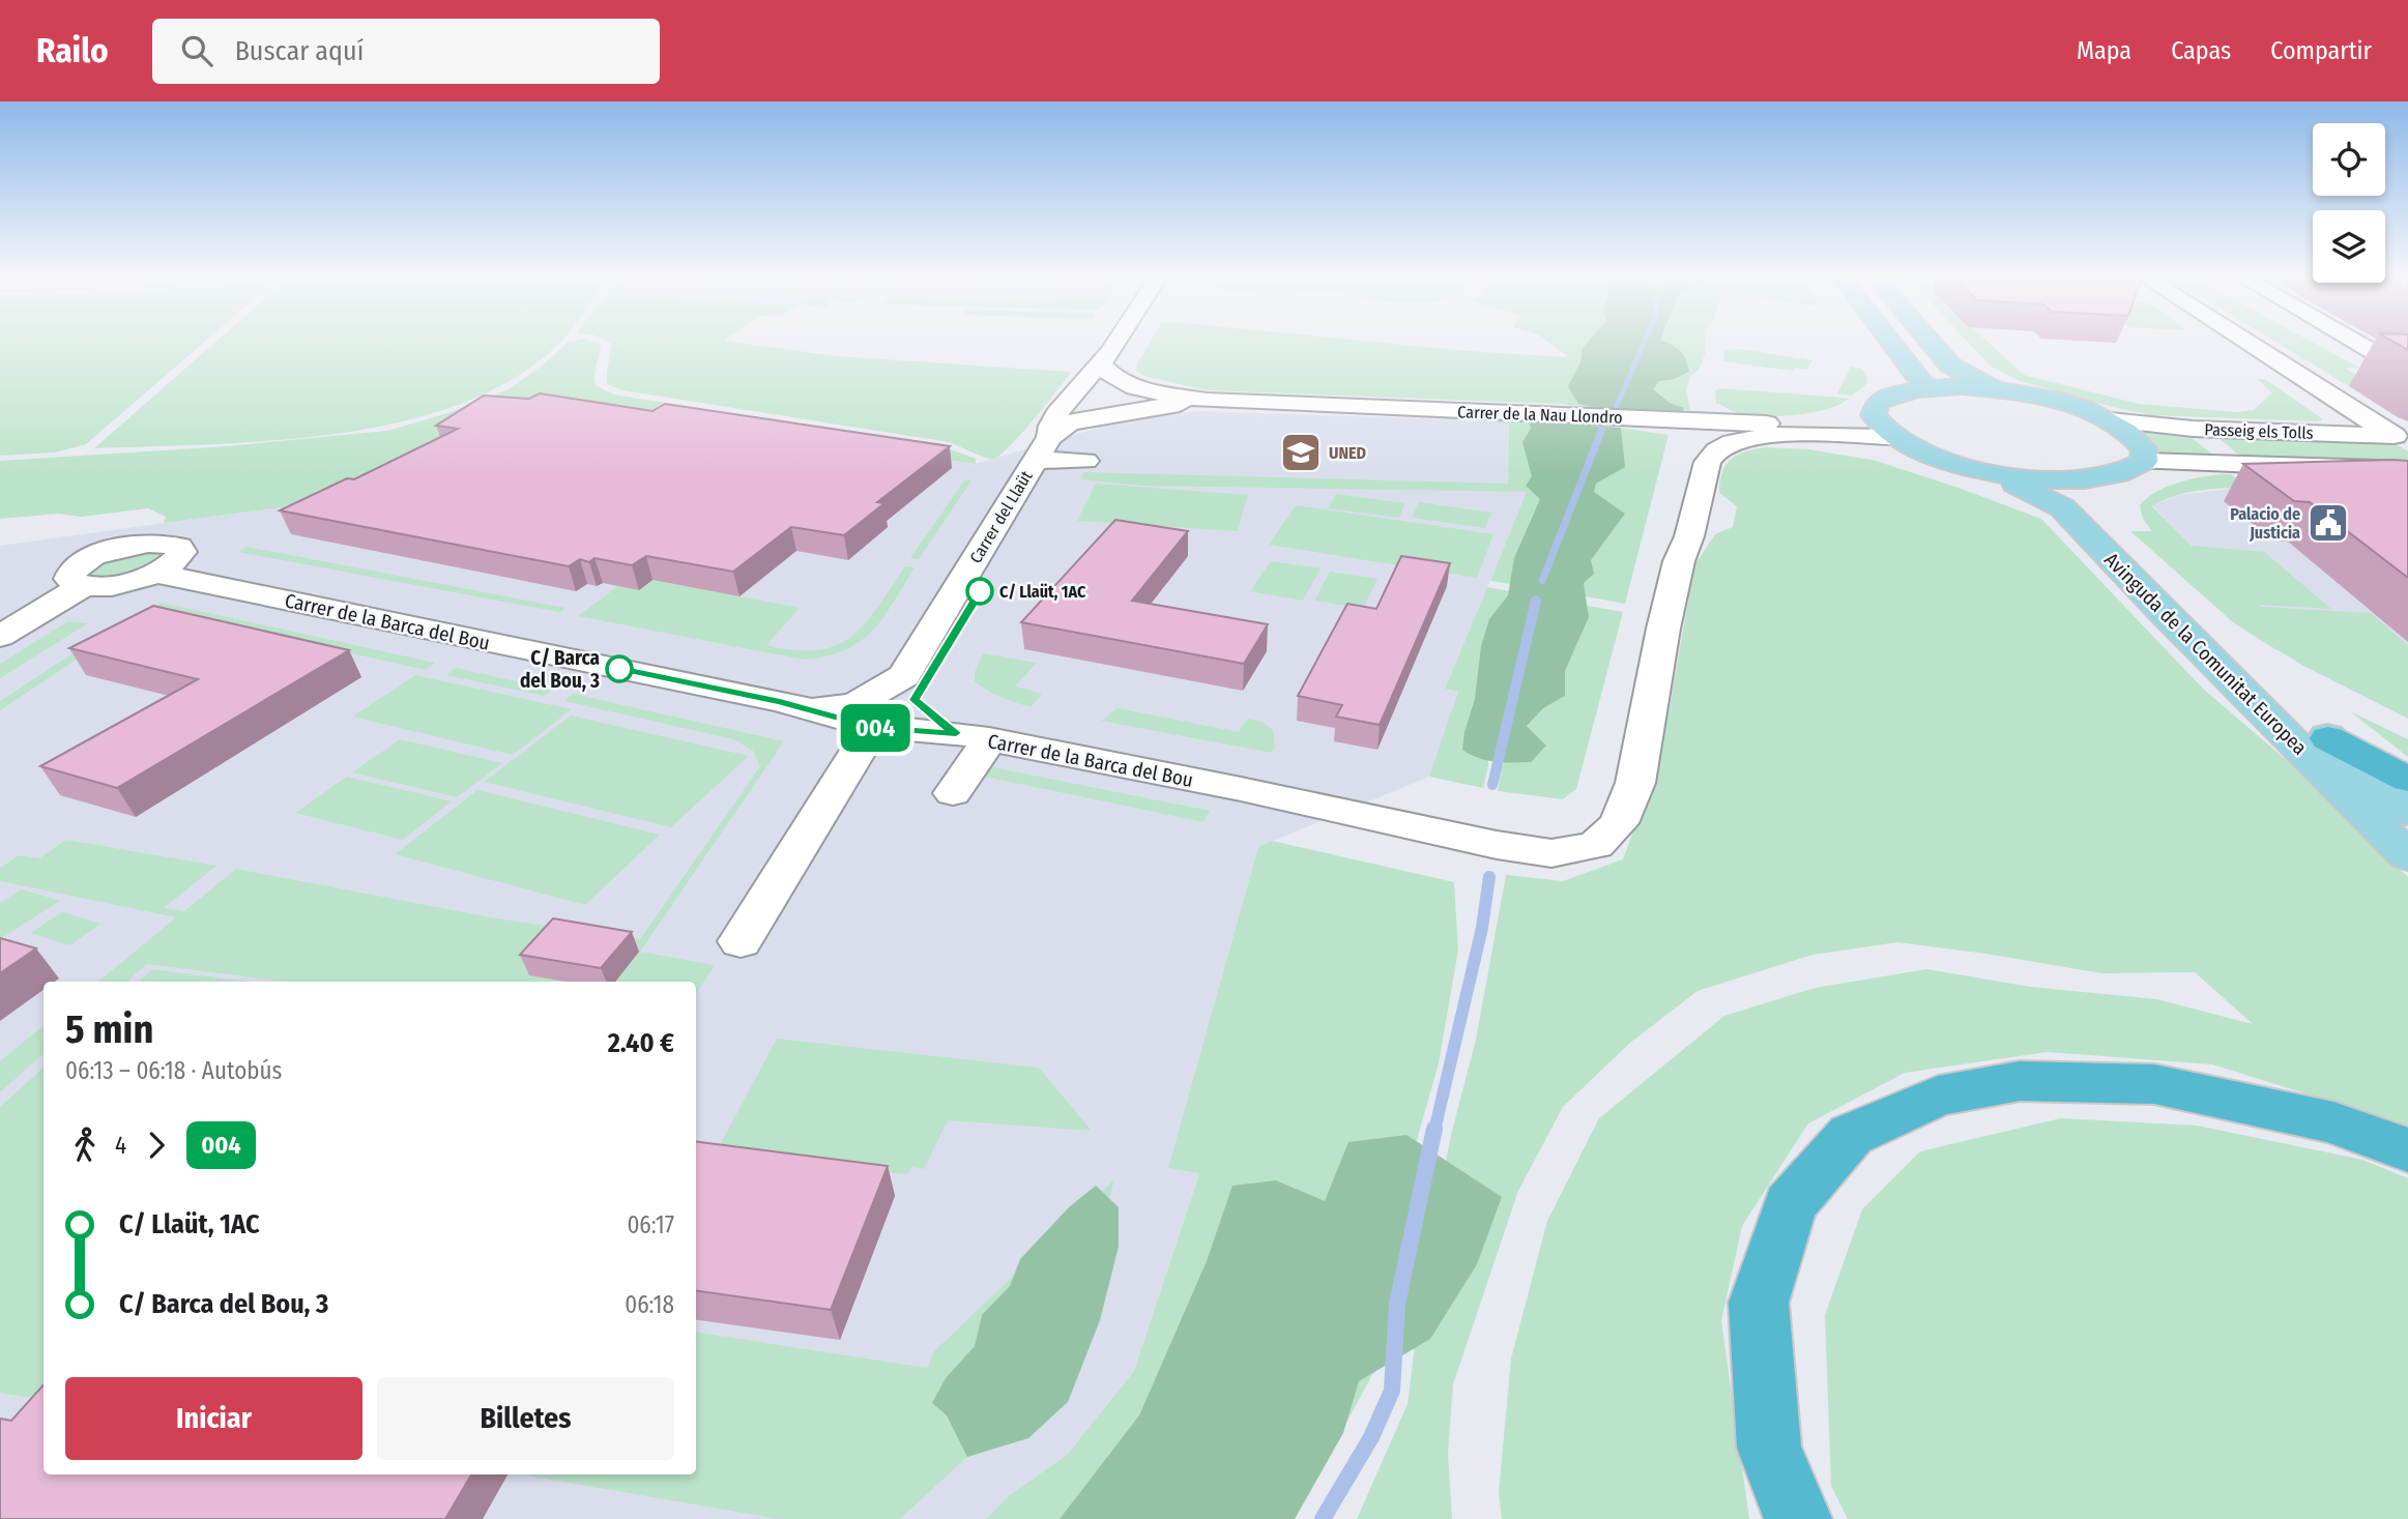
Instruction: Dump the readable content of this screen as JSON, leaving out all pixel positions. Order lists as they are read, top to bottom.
{
  "streets": {
    "main road": ["Avinguda de la Comunitat Europea"],
    "street": [
      "Carrer de la Nau Llondro",
      "Passeig els Tolls",
      "Carrer del Llaüt",
      "Carrer de la Barca del Bou"
    ]
  },
  "crossings": [
    ["Carrer de la Nau Llondro", "Carrer del Llaüt"]
  ],
  "places": {
    "school or university": ["UNED"],
    "public building": ["Palacio de Justicia"],
    "other": ["C/ Llaüt, 1AC", "C/ Barca del Bou, 3"]
  },
  "lines": ["bus line 004"],
  "page": {
    "header": "Railo",
    "search": "Buscar aquí",
    "nav": ["Mapa", "Capas", "Compartir"],
    "on_map": "004",
    "heading": ["5 min", "06:13 – 06:18 · Autobús", "2.40 €"],
    "legs": ["4", "004"],
    "list": [
      {
        "name": "C/ Llaüt, 1AC",
        "value": "06:17"
      },
      {
        "name": "C/ Barca del Bou, 3",
        "value": "06:18"
      }
    ],
    "buttons": ["Iniciar", "Billetes"]
  }
}
